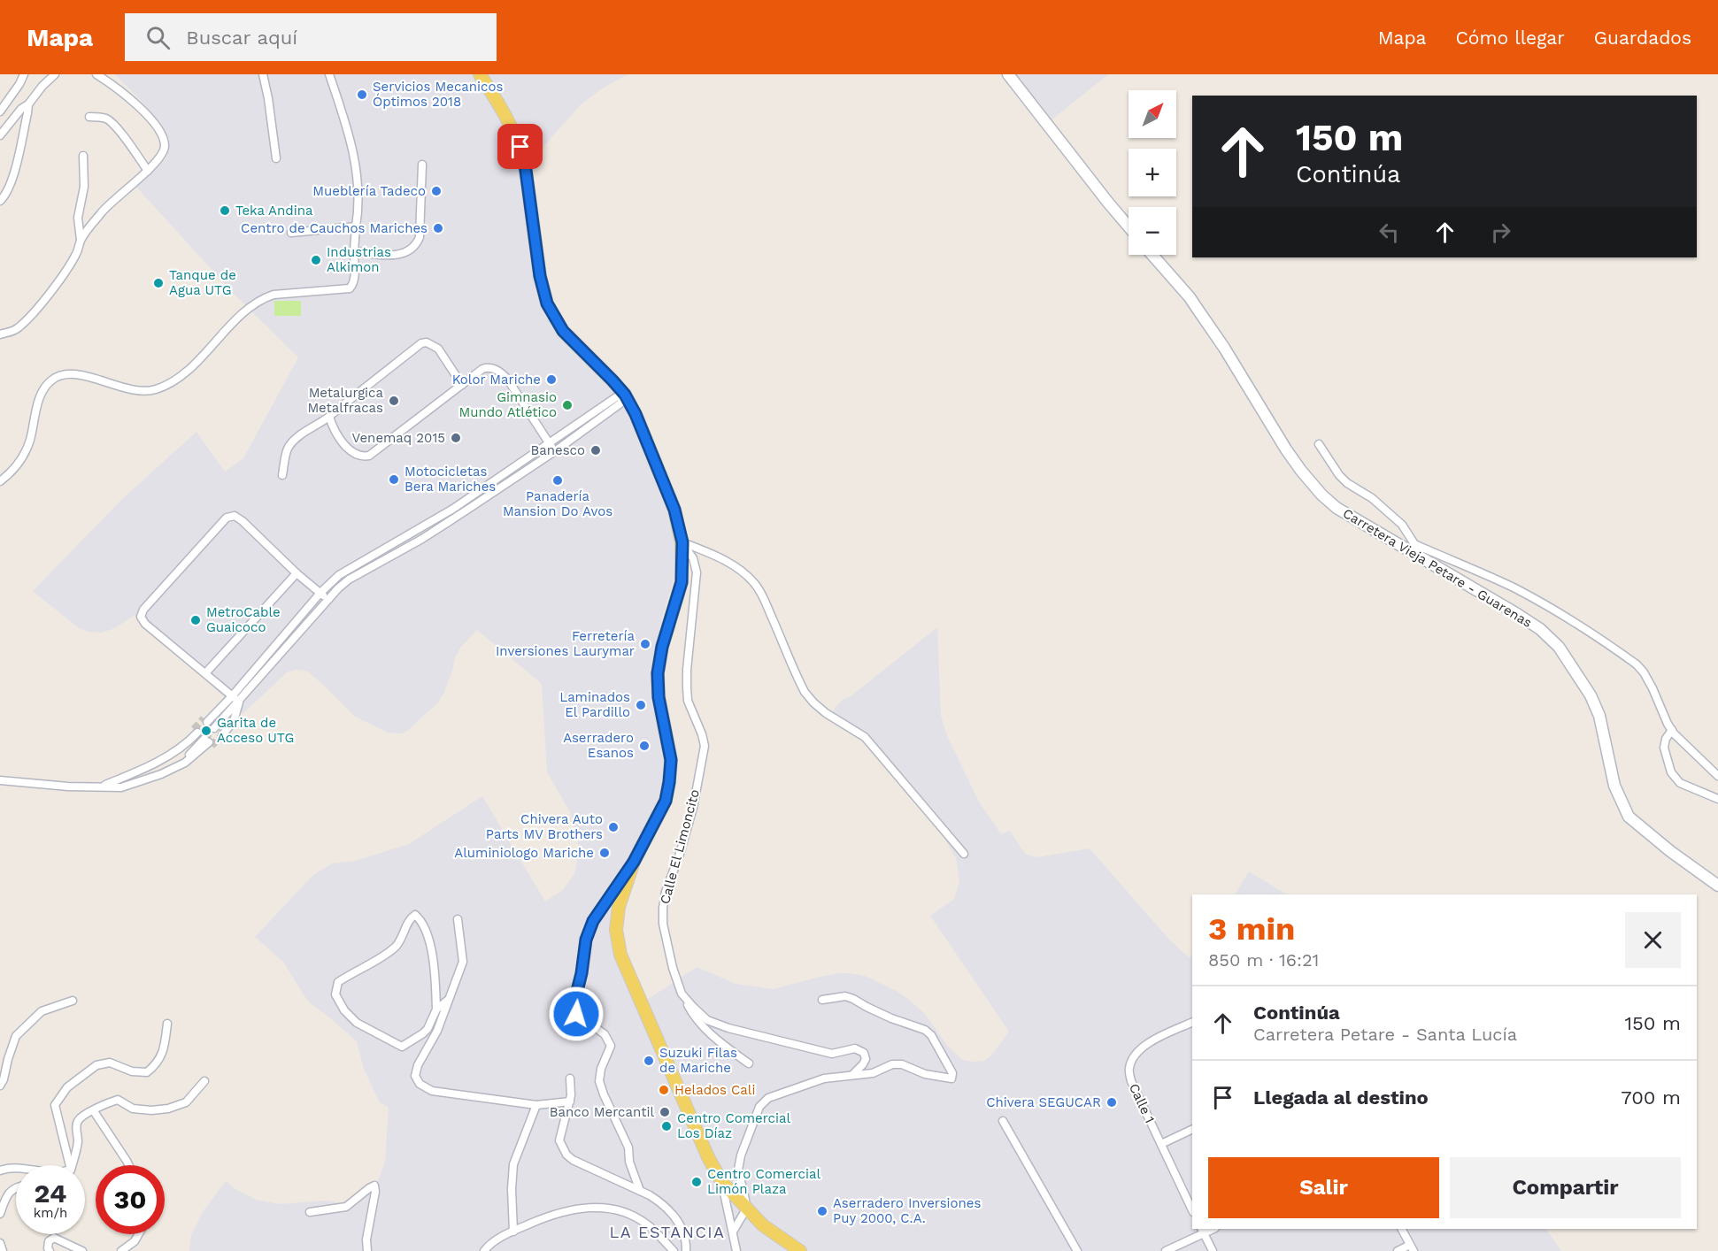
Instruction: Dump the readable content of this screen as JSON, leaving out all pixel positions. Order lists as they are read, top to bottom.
{
  "streets": {
    "main road": ["Carretera Vieja Petare - Guarenas"],
    "street": ["Calle El Limoncito", "Calle 1"]
  },
  "districts": ["LA ESTANCIA"],
  "places": [
    "Servicios Mecanicos Óptimos 2018",
    "Mueblería Tadeco",
    "Teka Andina",
    "Centro de Cauchos Mariches",
    "Industrias Alkimon",
    "Tanque de Agua UTG",
    "Kolor Mariche",
    "Metalurgica Metalfracas",
    "Gimnasio Mundo Atlético",
    "Venemaq 2015",
    "Banesco",
    "Motocicletas Bera Mariches",
    "Panadería Mansion Do Avos",
    "MetroCable Guaicoco",
    "Ferretería Inversiones Laurymar",
    "Laminados El Pardillo",
    "Garita de Acceso UTG",
    "Aserradero Esanos",
    "Chivera Auto Parts MV Brothers",
    "Aluminiologo Mariche",
    "Suzuki Filas de Mariche",
    "Helados Cali",
    "Chivera SEGUCAR",
    "Banco Mercantil",
    "Centro Comercial Los Díaz",
    "Centro Comercial Limón Plaza",
    "Aserradero Inversiones Puy 2000, C.A."
  ],
  "north": "top right",
  "page": {
    "header": "Mapa",
    "search": "Buscar aquí",
    "nav": ["Mapa", "Cómo llegar", "Guardados"],
    "map_buttons": ["+", "−"],
    "turn": ["150 m", "Continúa"],
    "heading": ["3 min", "850 m · 16:21"],
    "list": [
      {
        "name": "Continúa",
        "note": "Carretera Petare - Santa Lucía",
        "value": "150 m"
      },
      {
        "name": "Llegada al destino",
        "value": "700 m"
      }
    ],
    "buttons": ["Salir", "Compartir"],
    "speed": "24 km/h",
    "limit": "30"
  }
}
